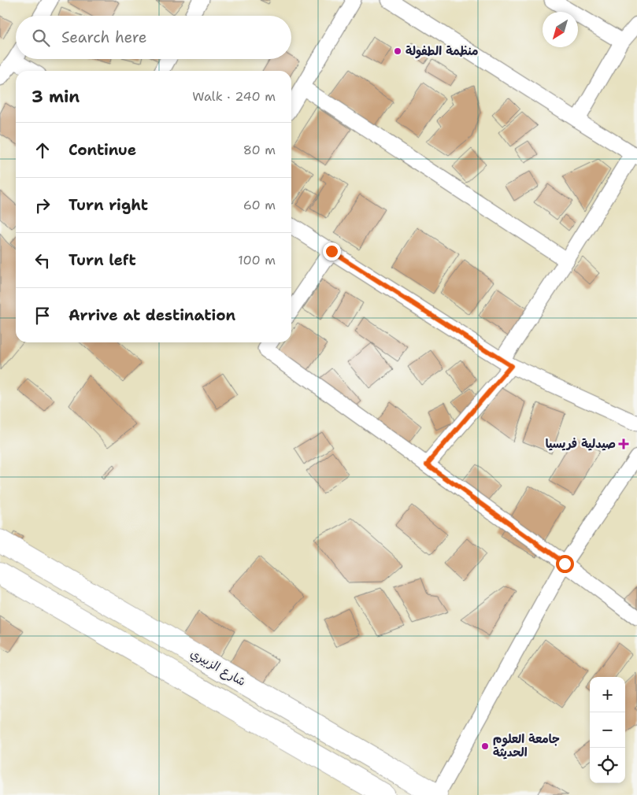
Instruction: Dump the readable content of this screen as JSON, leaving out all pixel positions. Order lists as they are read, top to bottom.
{
  "streets": {
    "main road": ["شارع الزبيري"]
  },
  "places": {
    "other": ["منظمة الطفولة", "جامعة العلوم الحديثة"],
    "health": ["صيدلية فريسيا"]
  },
  "north": "bottom left",
  "page": {
    "search": "Search here",
    "heading": ["3 min", "Walk · 240 m"],
    "list": [
      ["Continue", "80 m"],
      ["Turn right", "60 m"],
      ["Turn left", "100 m"],
      "Arrive at destination"
    ],
    "map_buttons": ["+", "−"]
  }
}
